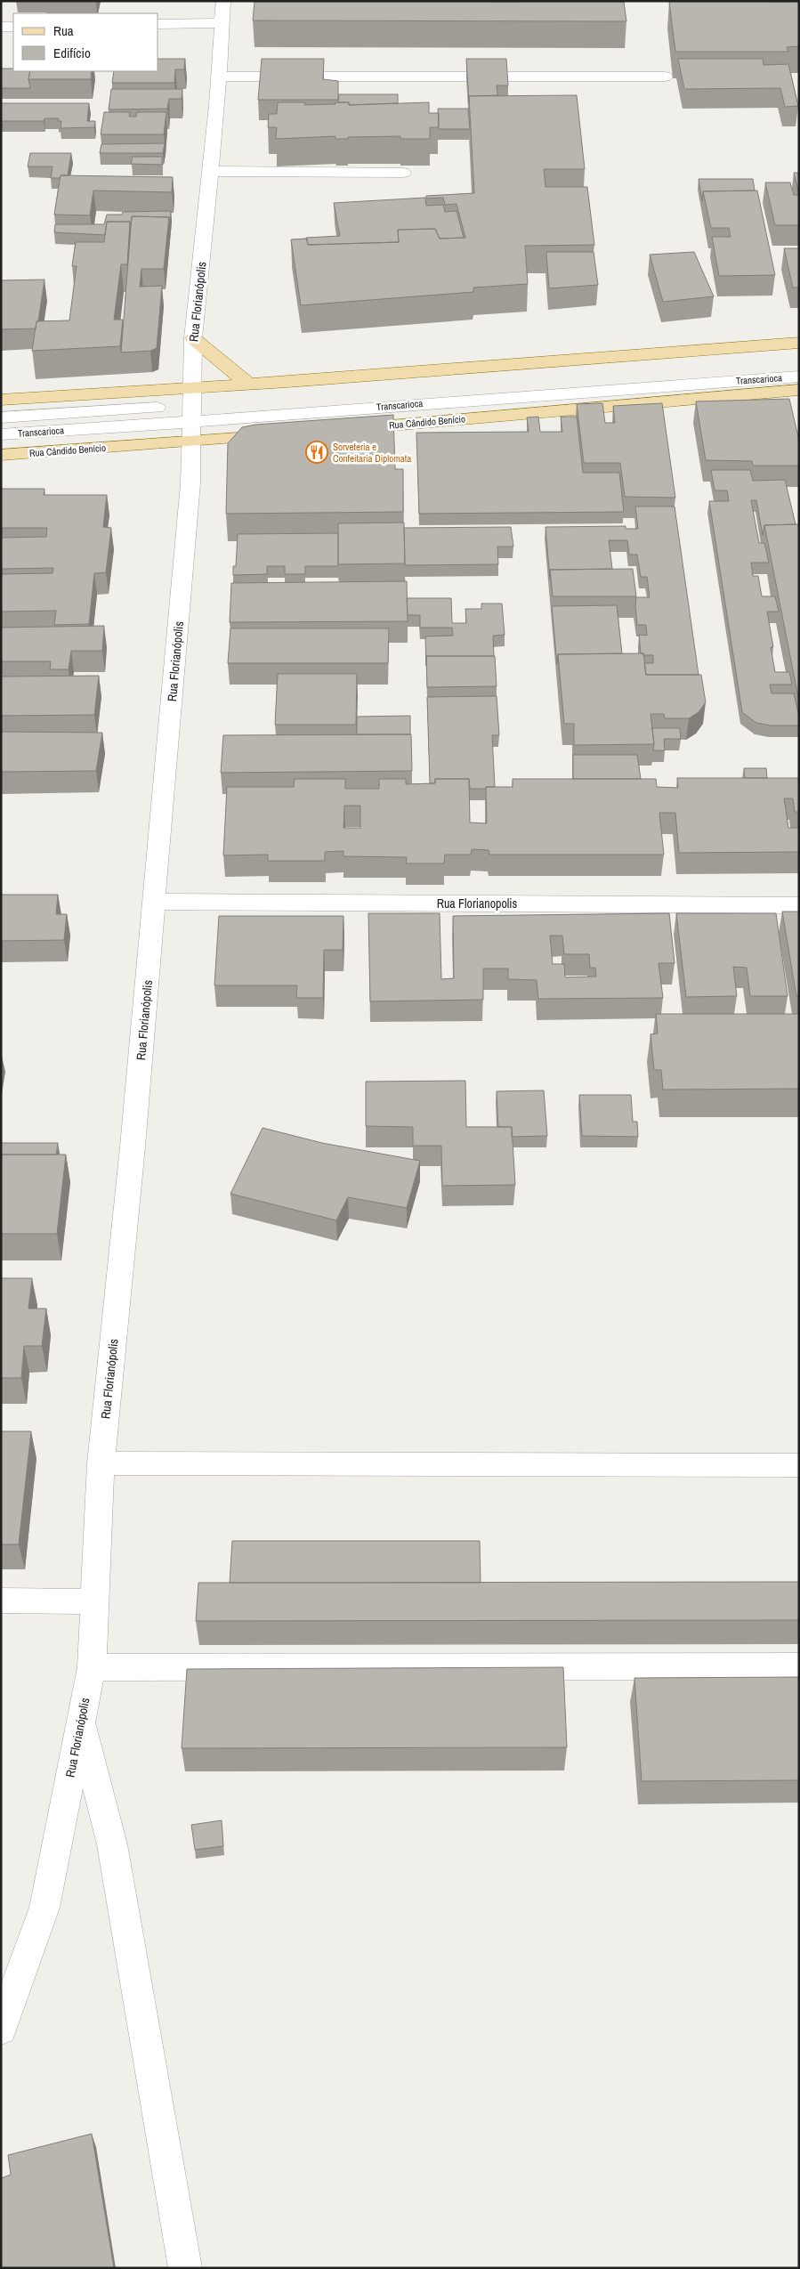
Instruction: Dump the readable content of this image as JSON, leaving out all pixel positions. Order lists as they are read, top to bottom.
{
  "streets": {
    "main road": ["Rua Cândido Benício"],
    "street": ["Rua Florianópolis", "Transcarioca", "Rua Florianopolis"]
  },
  "crossings": [
    ["Rua Florianópolis", "Transcarioca"],
    ["Rua Florianópolis", "Rua Cândido Benício"],
    ["Rua Florianópolis", "Rua Florianopolis"],
    ["Transcarioca", "Rua Cândido Benício"]
  ],
  "places": {
    "restaurant": ["Sorveteria e Confeitaria Diplomata"]
  },
  "legend": ["Rua", "Edifício"]
}
